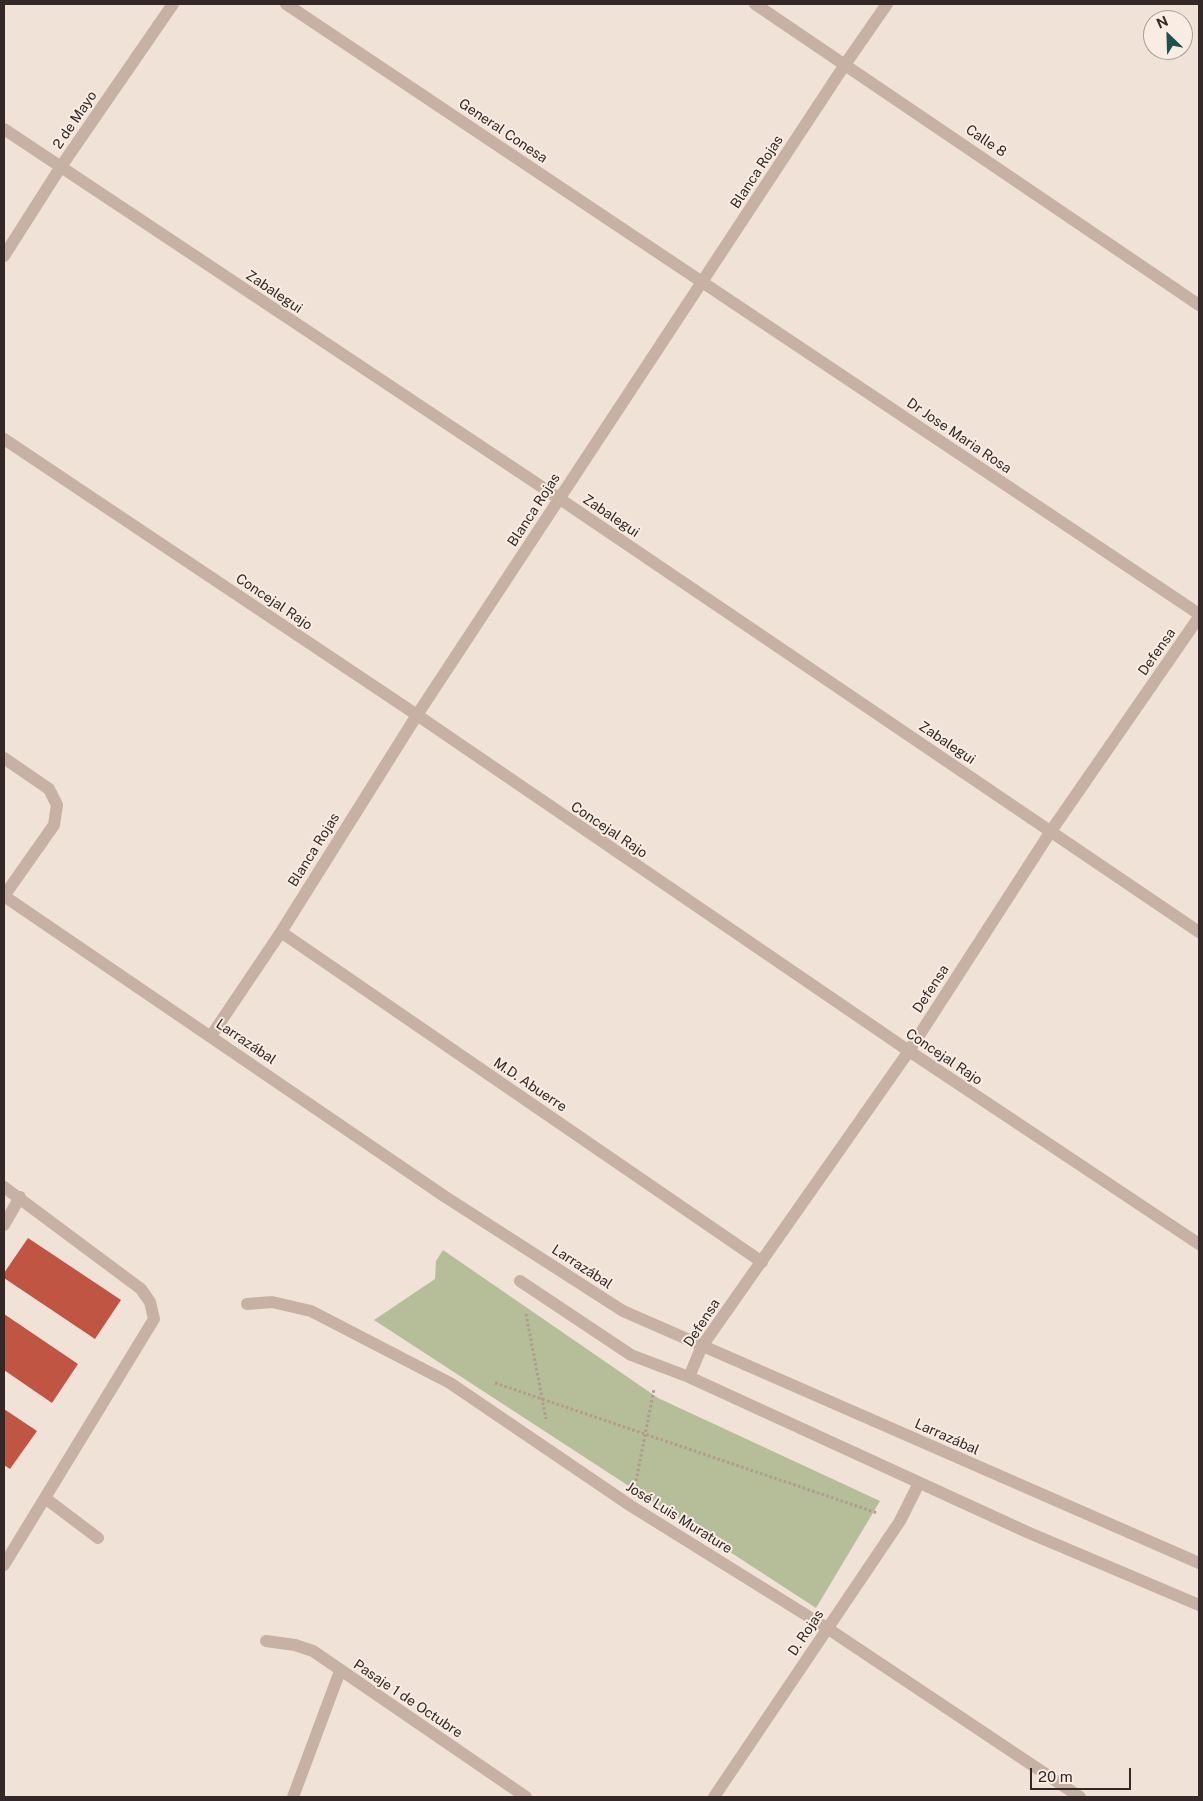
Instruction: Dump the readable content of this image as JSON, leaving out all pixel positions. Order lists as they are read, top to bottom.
{
  "streets": {
    "street": [
      "2 de Mayo",
      "General Conesa",
      "Calle 8",
      "Blanca Rojas",
      "Zabalegui",
      "Dr Jose Maria Rosa",
      "Concejal Rajo",
      "Defensa",
      "Larrazábal",
      "M.D. Abuerre",
      "José Luis Murature",
      "D. Rojas",
      "Pasaje 1 de Octubre"
    ]
  },
  "crossings": [
    ["2 de Mayo", "Zabalegui"],
    ["General Conesa", "Blanca Rojas"],
    ["General Conesa", "Dr Jose Maria Rosa"],
    ["Calle 8", "Blanca Rojas"],
    ["Blanca Rojas", "Zabalegui"],
    ["Blanca Rojas", "Dr Jose Maria Rosa"],
    ["Blanca Rojas", "Concejal Rajo"],
    ["Blanca Rojas", "Larrazábal"],
    ["Blanca Rojas", "M.D. Abuerre"],
    ["Zabalegui", "Defensa"],
    ["Dr Jose Maria Rosa", "Defensa"],
    ["Concejal Rajo", "Defensa"],
    ["Defensa", "Larrazábal"],
    ["Defensa", "M.D. Abuerre"],
    ["José Luis Murature", "D. Rojas"]
  ],
  "scale_bar": "20 m",
  "north": "top left"
}
